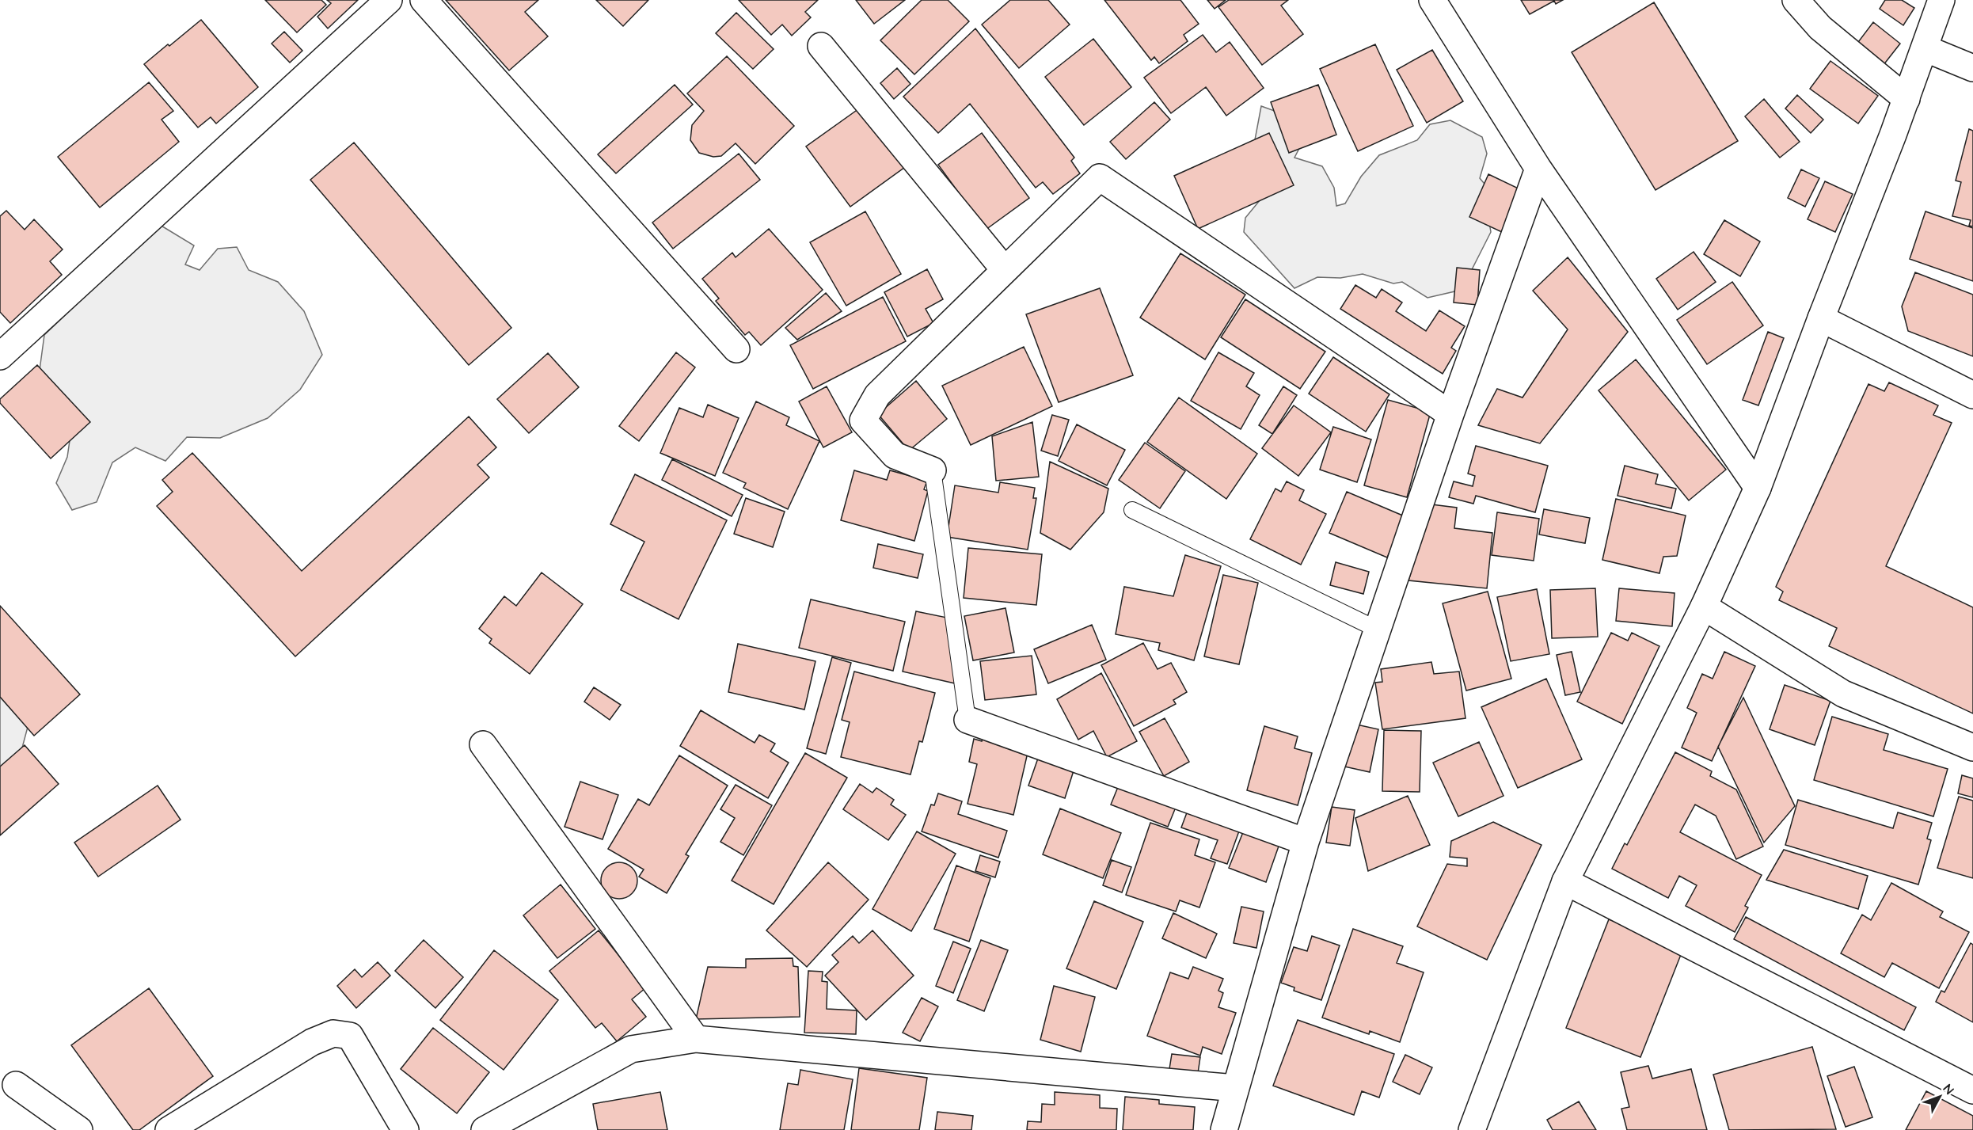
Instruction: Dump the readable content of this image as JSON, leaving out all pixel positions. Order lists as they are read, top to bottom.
{
  "north": "top right"
}
